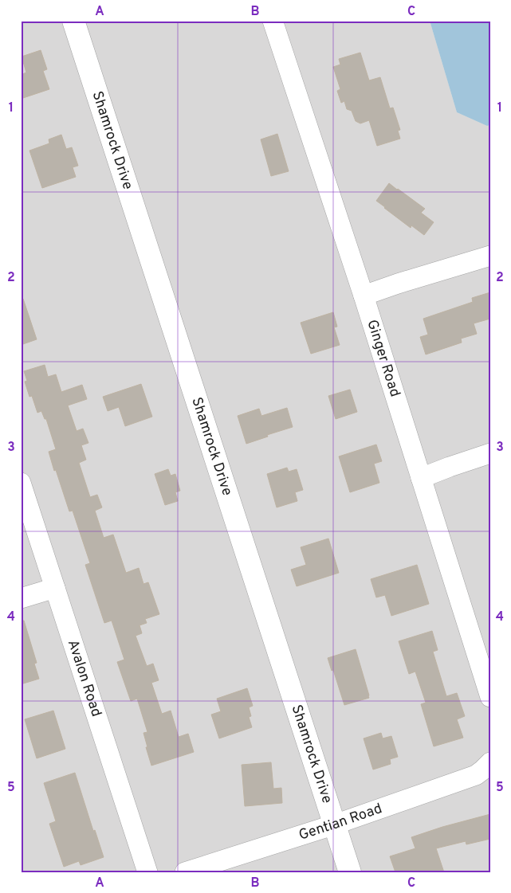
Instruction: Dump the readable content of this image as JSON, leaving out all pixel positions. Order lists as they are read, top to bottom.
{
  "streets": {
    "street": [
      "Shamrock Drive",
      "Ginger Road",
      "Avalon Road",
      "Gentian Road"
    ]
  },
  "crossings": [
    ["Shamrock Drive", "Gentian Road"]
  ],
  "grid": {
    "columns": ["A", "B", "C"],
    "rows": [
      "1",
      "2",
      "3",
      "4",
      "5"
    ]
  }
}
